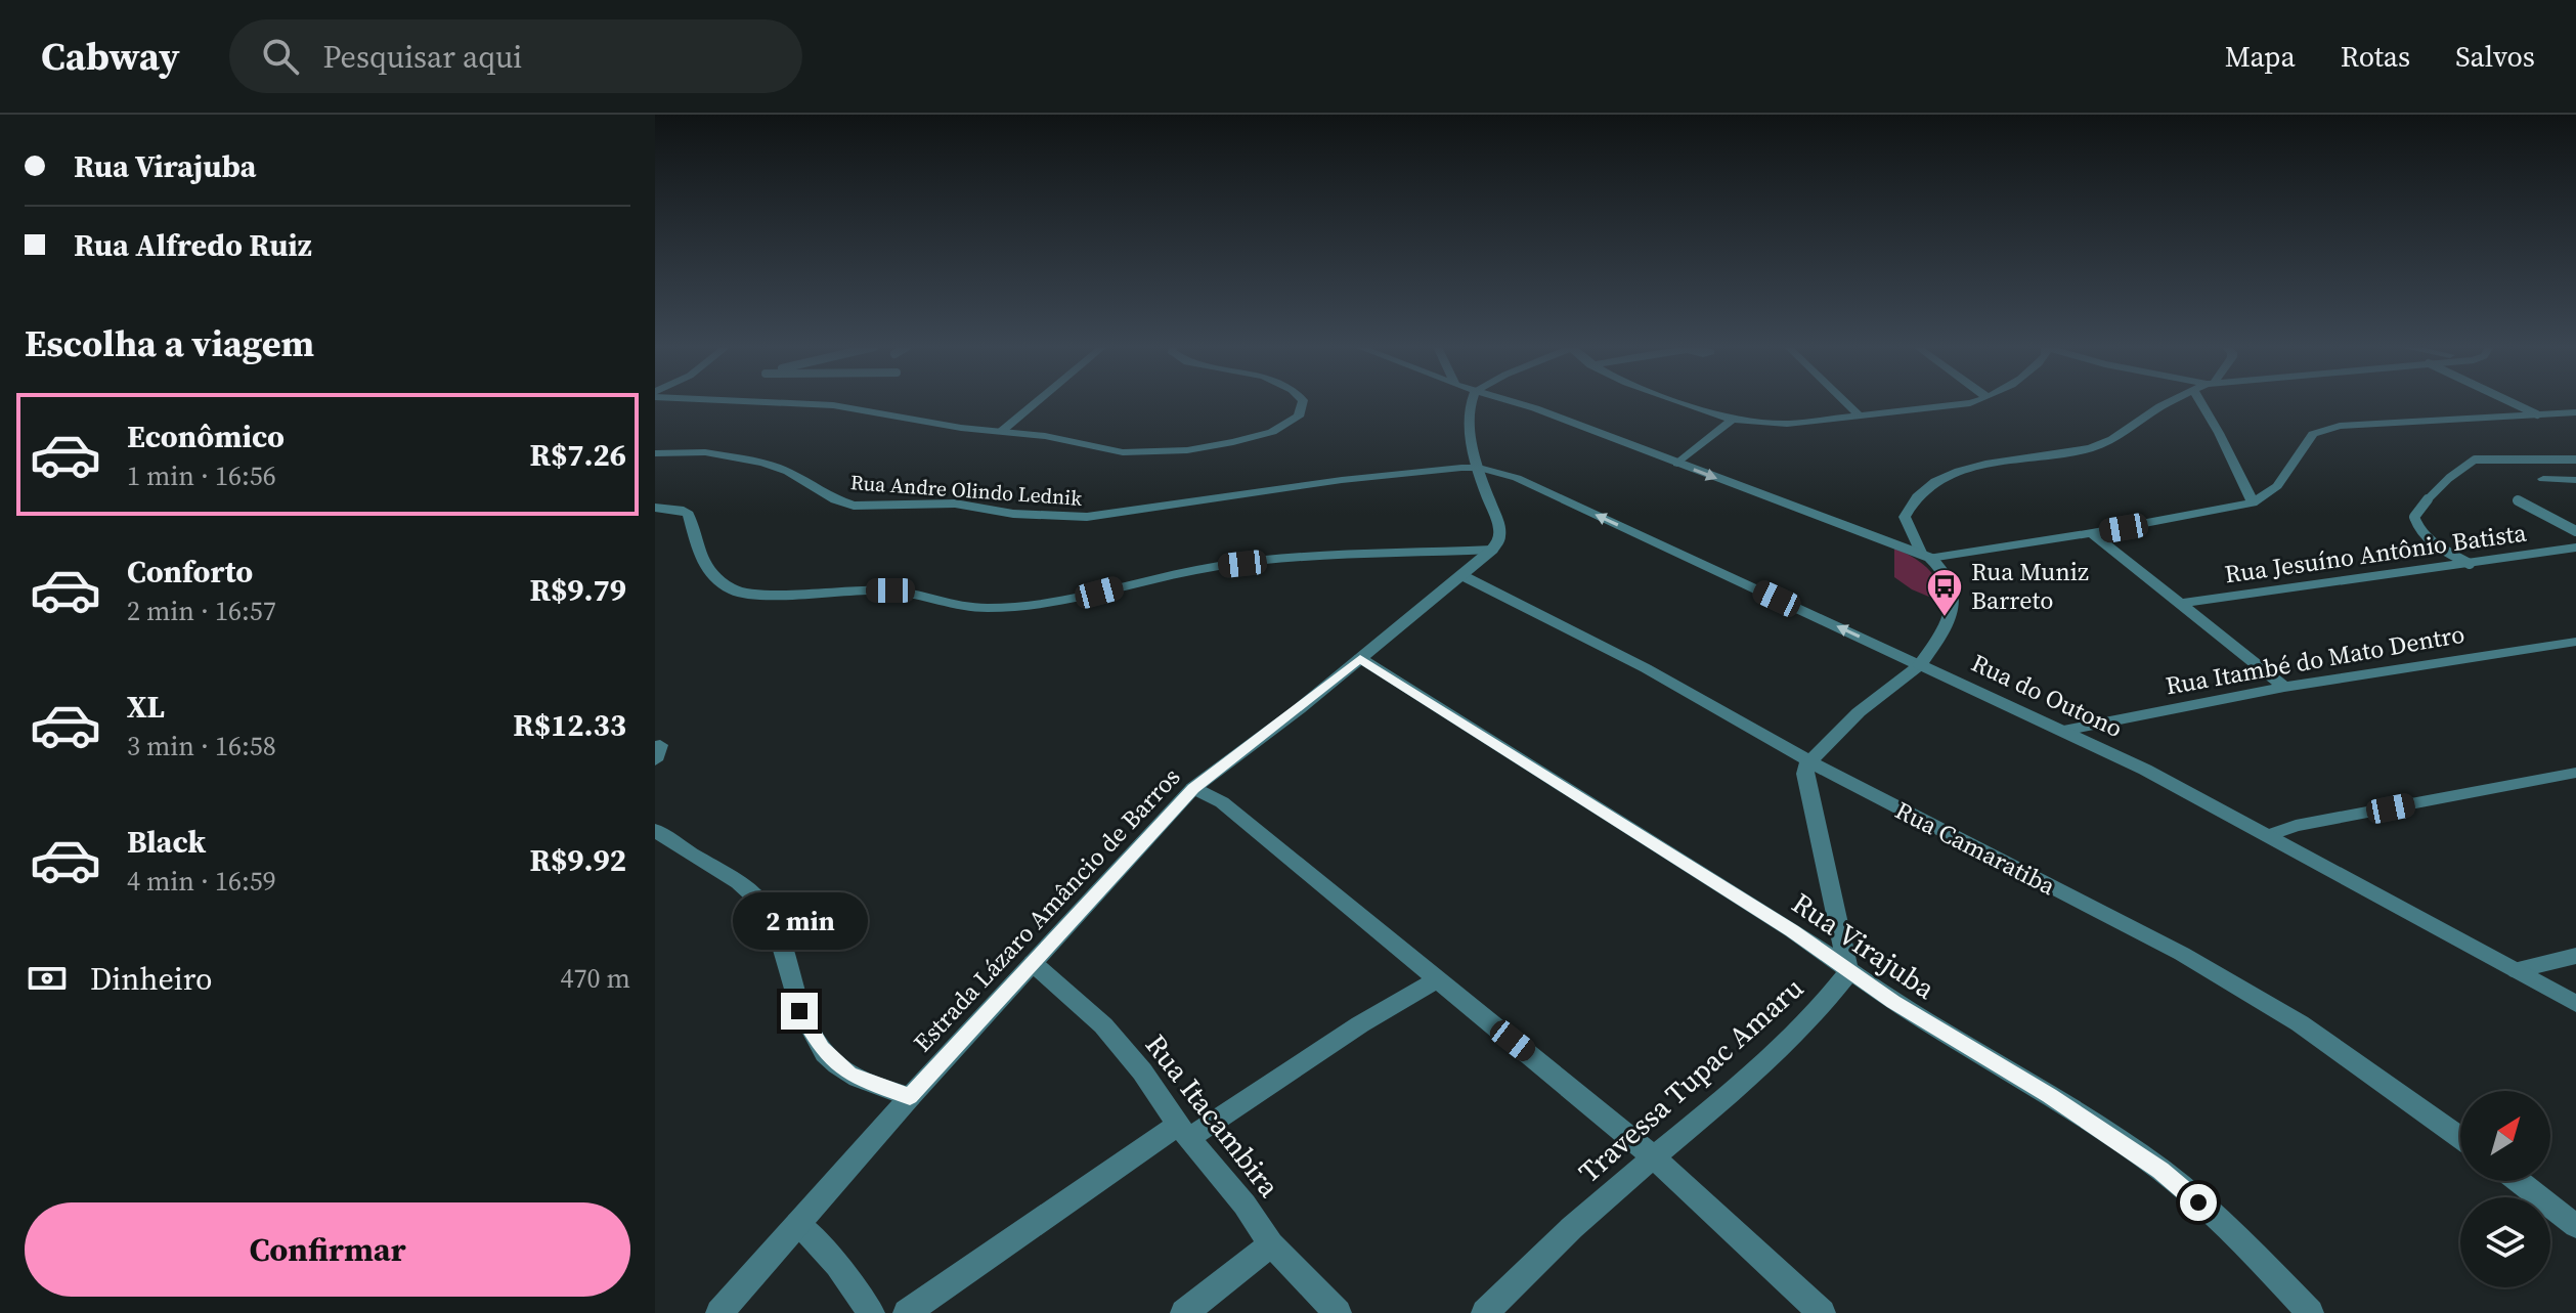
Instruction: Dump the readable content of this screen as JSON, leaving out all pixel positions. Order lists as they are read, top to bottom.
{
  "streets": {
    "street": [
      "Rua Andre Olindo Lednik",
      "Rua Jesuíno Antônio Batista",
      "Rua Itambé do Mato Dentro",
      "Rua do Outono",
      "Rua Camaratiba",
      "Estrada Lázaro Amâncio de Barros",
      "Rua Virajuba",
      "Travessa Tupac Amaru",
      "Rua Itacambira"
    ]
  },
  "crossings": [
    ["Rua Andre Olindo Lednik", "Rua do Outono"],
    ["Rua Itambé do Mato Dentro", "Rua do Outono"],
    ["Rua Camaratiba", "Estrada Lázaro Amâncio de Barros"],
    ["Estrada Lázaro Amâncio de Barros", "Rua Virajuba"],
    ["Estrada Lázaro Amâncio de Barros", "Rua Itacambira"],
    ["Rua Virajuba", "Travessa Tupac Amaru"]
  ],
  "places": {
    "bus stop": ["Rua Muniz Barreto"]
  },
  "north": "top right",
  "page": {
    "header": "Cabway",
    "search": "Pesquisar aqui",
    "nav": ["Mapa", "Rotas", "Salvos"],
    "banner": ["Rua Virajuba", "Rua Alfredo Ruiz"],
    "heading": "Escolha a viagem",
    "list": [
      {
        "name": "Econômico",
        "note": "1 min · 16:56",
        "value": "R$7.26"
      },
      {
        "name": "Conforto",
        "note": "2 min · 16:57",
        "value": "R$9.79"
      },
      {
        "name": "XL",
        "note": "3 min · 16:58",
        "value": "R$12.33"
      },
      {
        "name": "Black",
        "note": "4 min · 16:59",
        "value": "R$9.92"
      }
    ],
    "bubble": "2 min",
    "pay": ["Dinheiro", "470 m"],
    "buttons": "Confirmar"
  }
}
